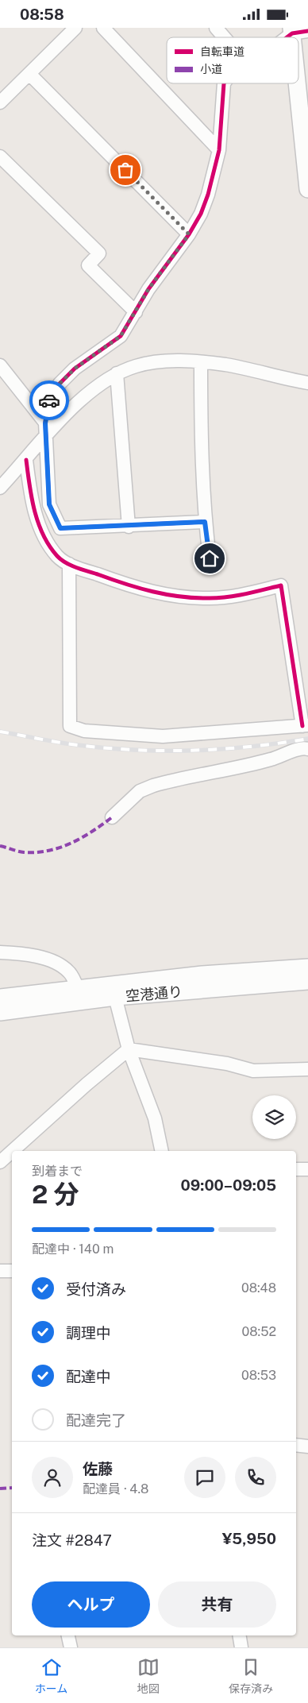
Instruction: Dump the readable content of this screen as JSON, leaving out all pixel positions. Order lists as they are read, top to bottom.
{
  "streets": {
    "street": ["空港通り"]
  },
  "legend": ["自転車道", "小道"],
  "page": {
    "status": "08:58",
    "heading": ["2 分", "到着まで", "09:00–09:05"],
    "panel": [
      "佐藤",
      "配達員 · 4.8",
      "注文 #2847",
      "¥5,950"
    ],
    "bar": "配達中 · 140 m",
    "list": [
      ["受付済み", "08:48"],
      ["調理中", "08:52"],
      ["配達中", "08:53"],
      "配達完了"
    ],
    "buttons": ["ヘルプ", "共有"],
    "tabs": ["ホーム", "地図", "保存済み"]
  }
}
